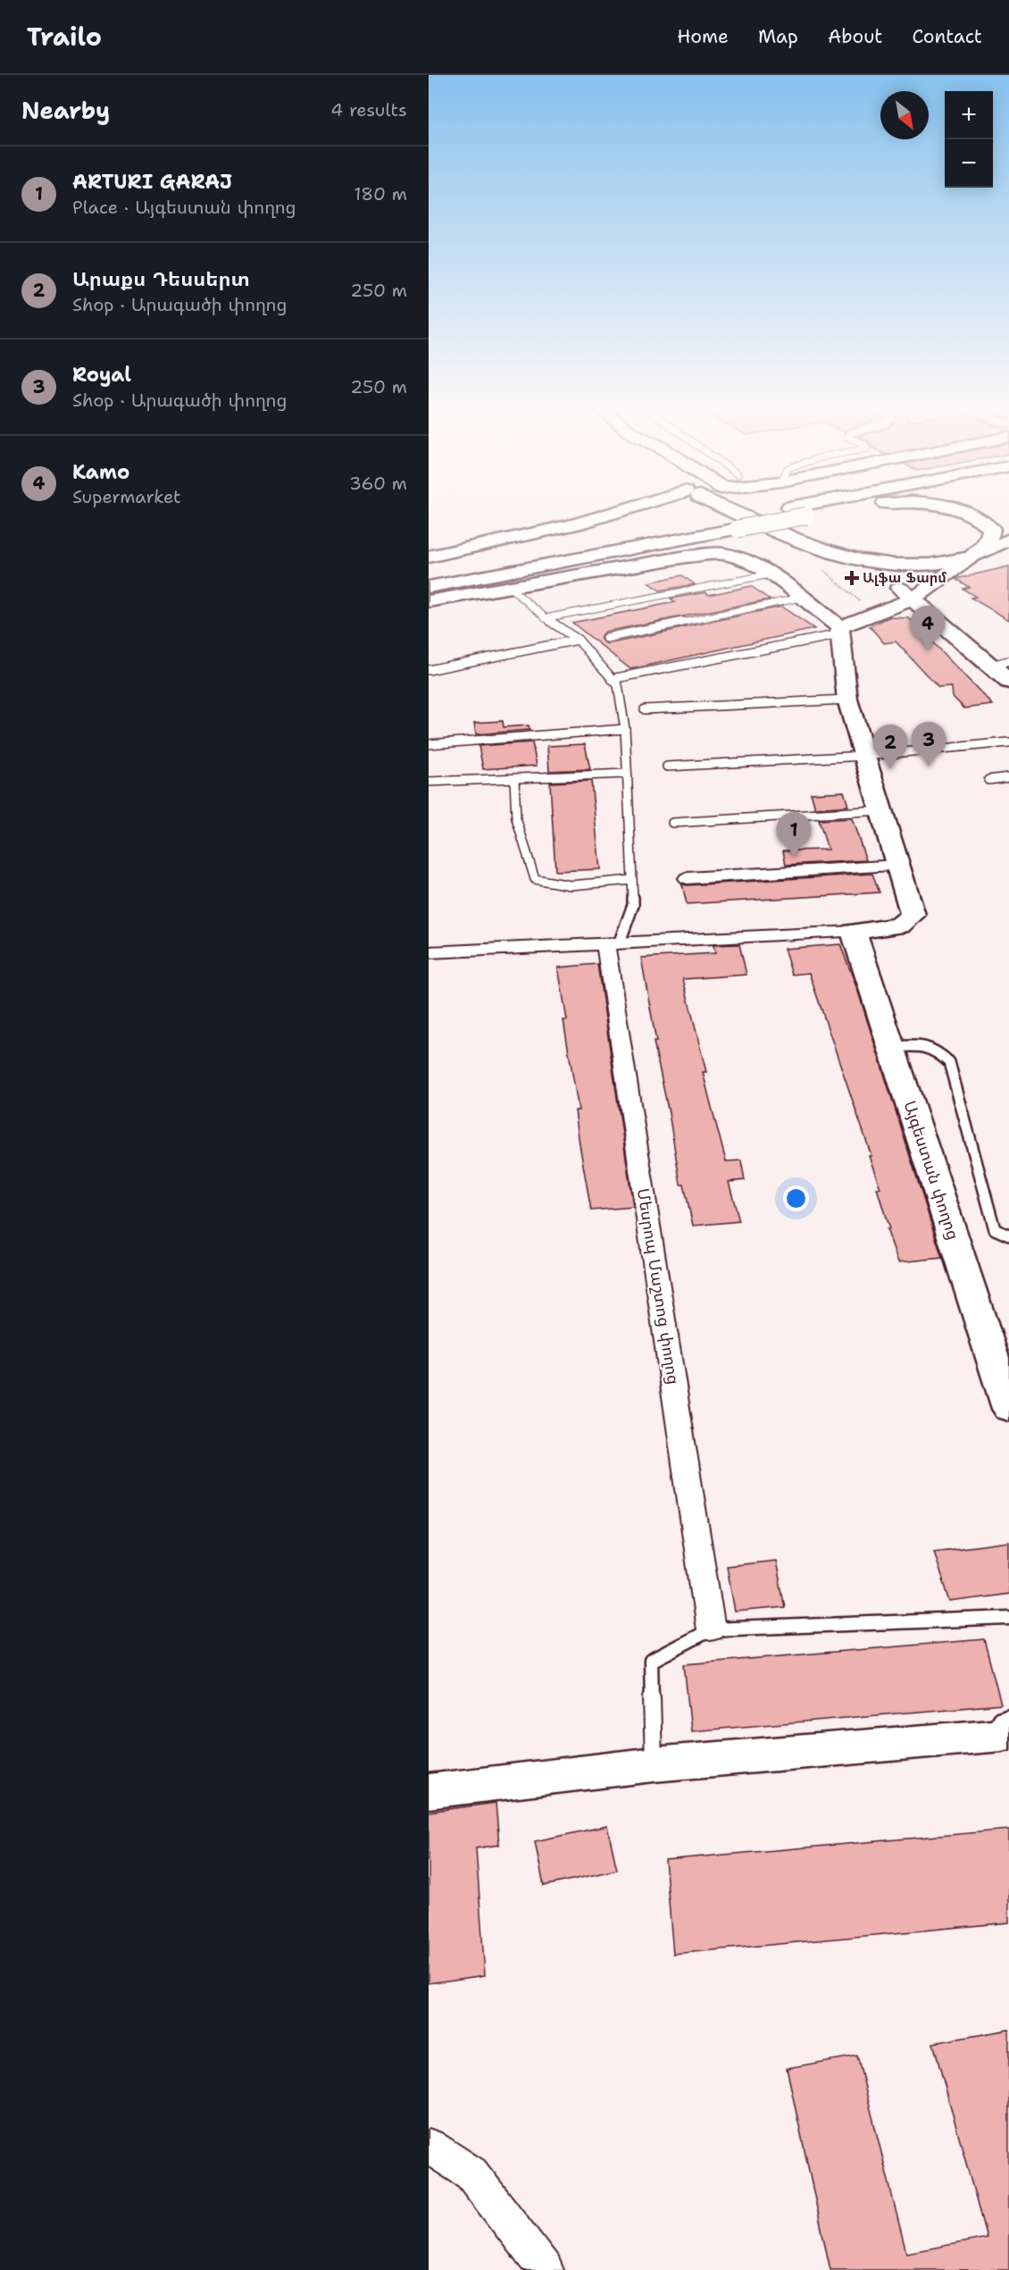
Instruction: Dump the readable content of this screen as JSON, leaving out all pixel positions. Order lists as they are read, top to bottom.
{
  "streets": {
    "main road": ["Այգեստան փողոց"],
    "street": ["Մեսրոպ Մաշտոց փողոց"]
  },
  "places": {
    "health": ["Ալֆա Ֆարմ"]
  },
  "north": "bottom right",
  "page": {
    "header": "Trailo",
    "nav": [
      "Home",
      "Map",
      "About",
      "Contact"
    ],
    "heading": ["Nearby", "4 results"],
    "map_buttons": ["+", "−"],
    "list": [
      {
        "mark": "1",
        "name": "ARTURI GARAJ",
        "note": "Place · Այգեստան փողոց",
        "value": "180 m"
      },
      {
        "mark": "2",
        "name": "Արաքս Դեսսերտ",
        "note": "Shop · Արագածի փողոց",
        "value": "250 m"
      },
      {
        "mark": "3",
        "name": "Royal",
        "note": "Shop · Արագածի փողոց",
        "value": "250 m"
      },
      {
        "mark": "4",
        "name": "Kamo",
        "note": "Supermarket",
        "value": "360 m"
      }
    ],
    "pins": [
      "4",
      "3",
      "2",
      "1"
    ]
  }
}
